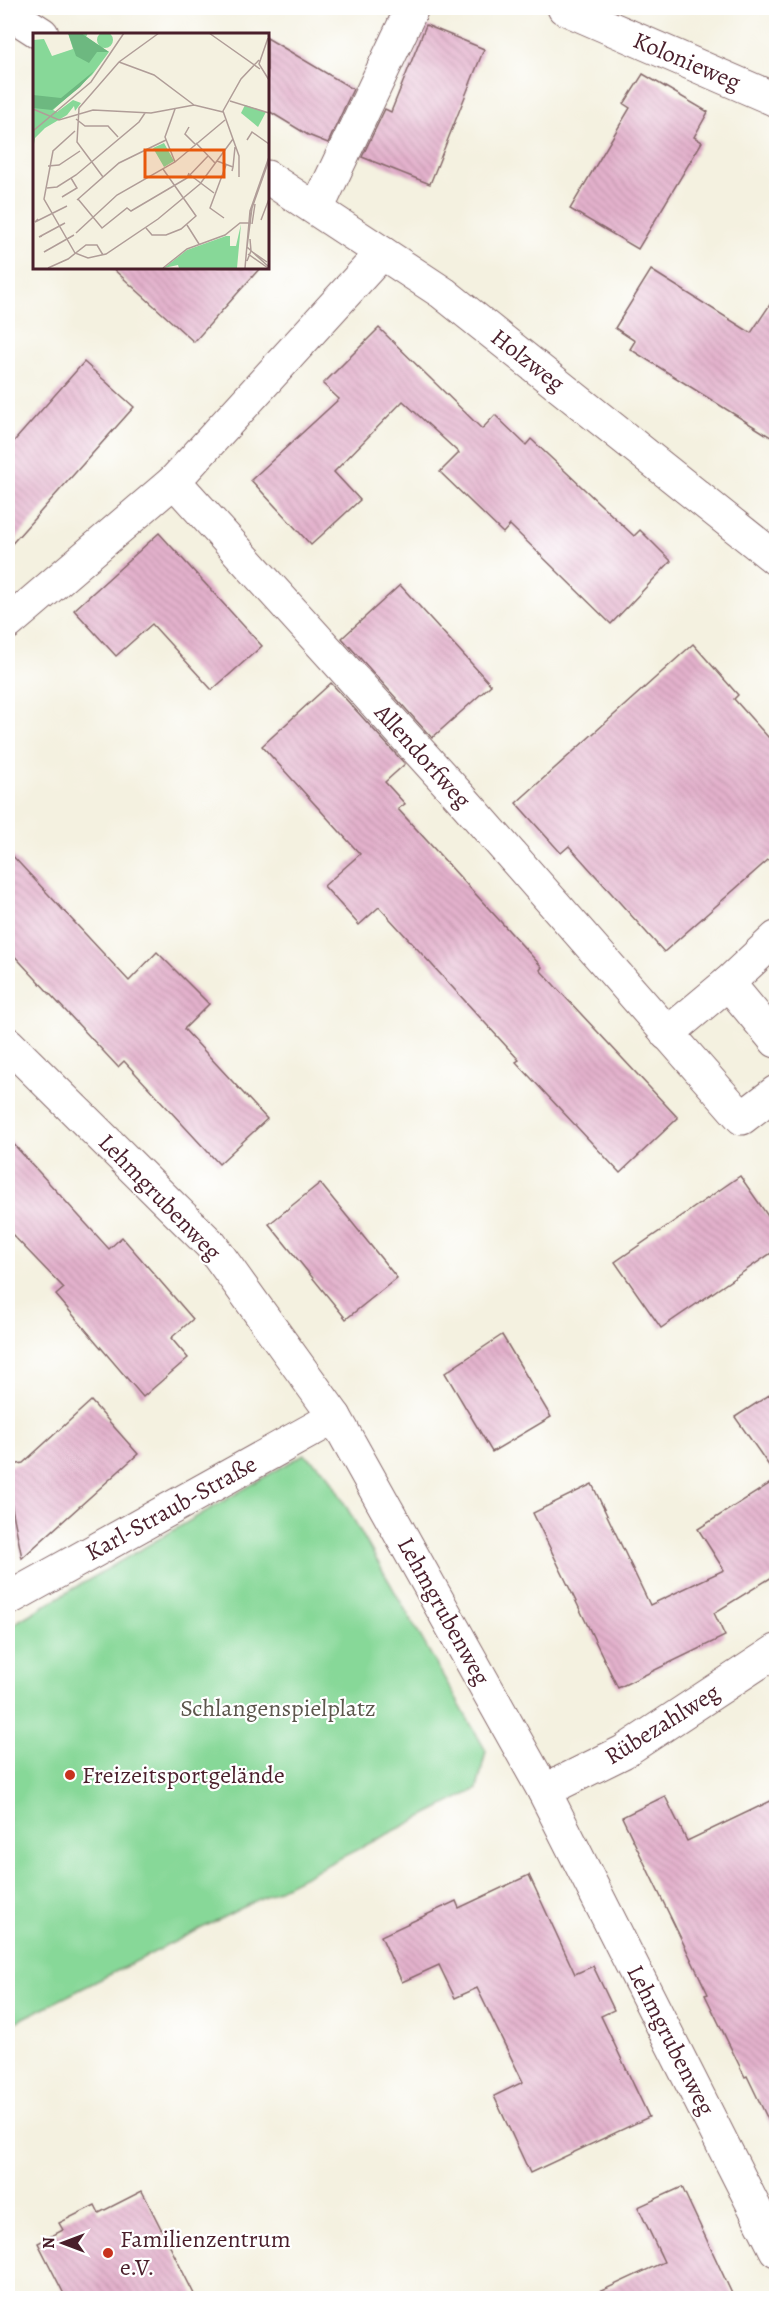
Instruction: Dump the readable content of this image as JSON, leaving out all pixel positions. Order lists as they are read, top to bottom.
{
  "streets": {
    "street": [
      "Kolonieweg",
      "Holzweg",
      "Allendorfweg",
      "Lehmgrubenweg",
      "Karl-Straub-Straße",
      "Rübezahlweg"
    ]
  },
  "crossings": [
    ["Lehmgrubenweg", "Karl-Straub-Straße"],
    ["Lehmgrubenweg", "Rübezahlweg"]
  ],
  "parks": ["Schlangenspielplatz"],
  "places": ["Freizeitsportgelände", "Familienzentrum e.V."],
  "north": "left"
}
